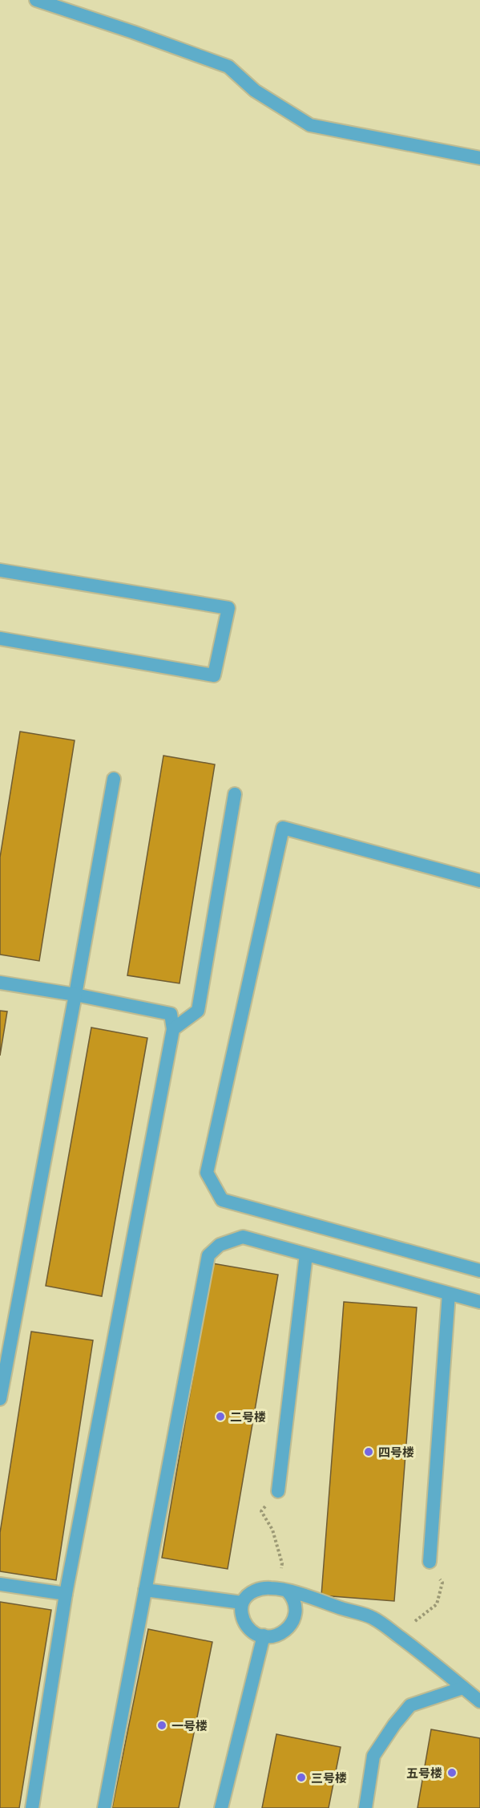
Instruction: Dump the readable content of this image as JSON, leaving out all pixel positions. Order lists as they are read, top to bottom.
{
  "places": [
    "二号楼",
    "四号楼",
    "一号楼",
    "五号楼",
    "三号楼"
  ]
}
